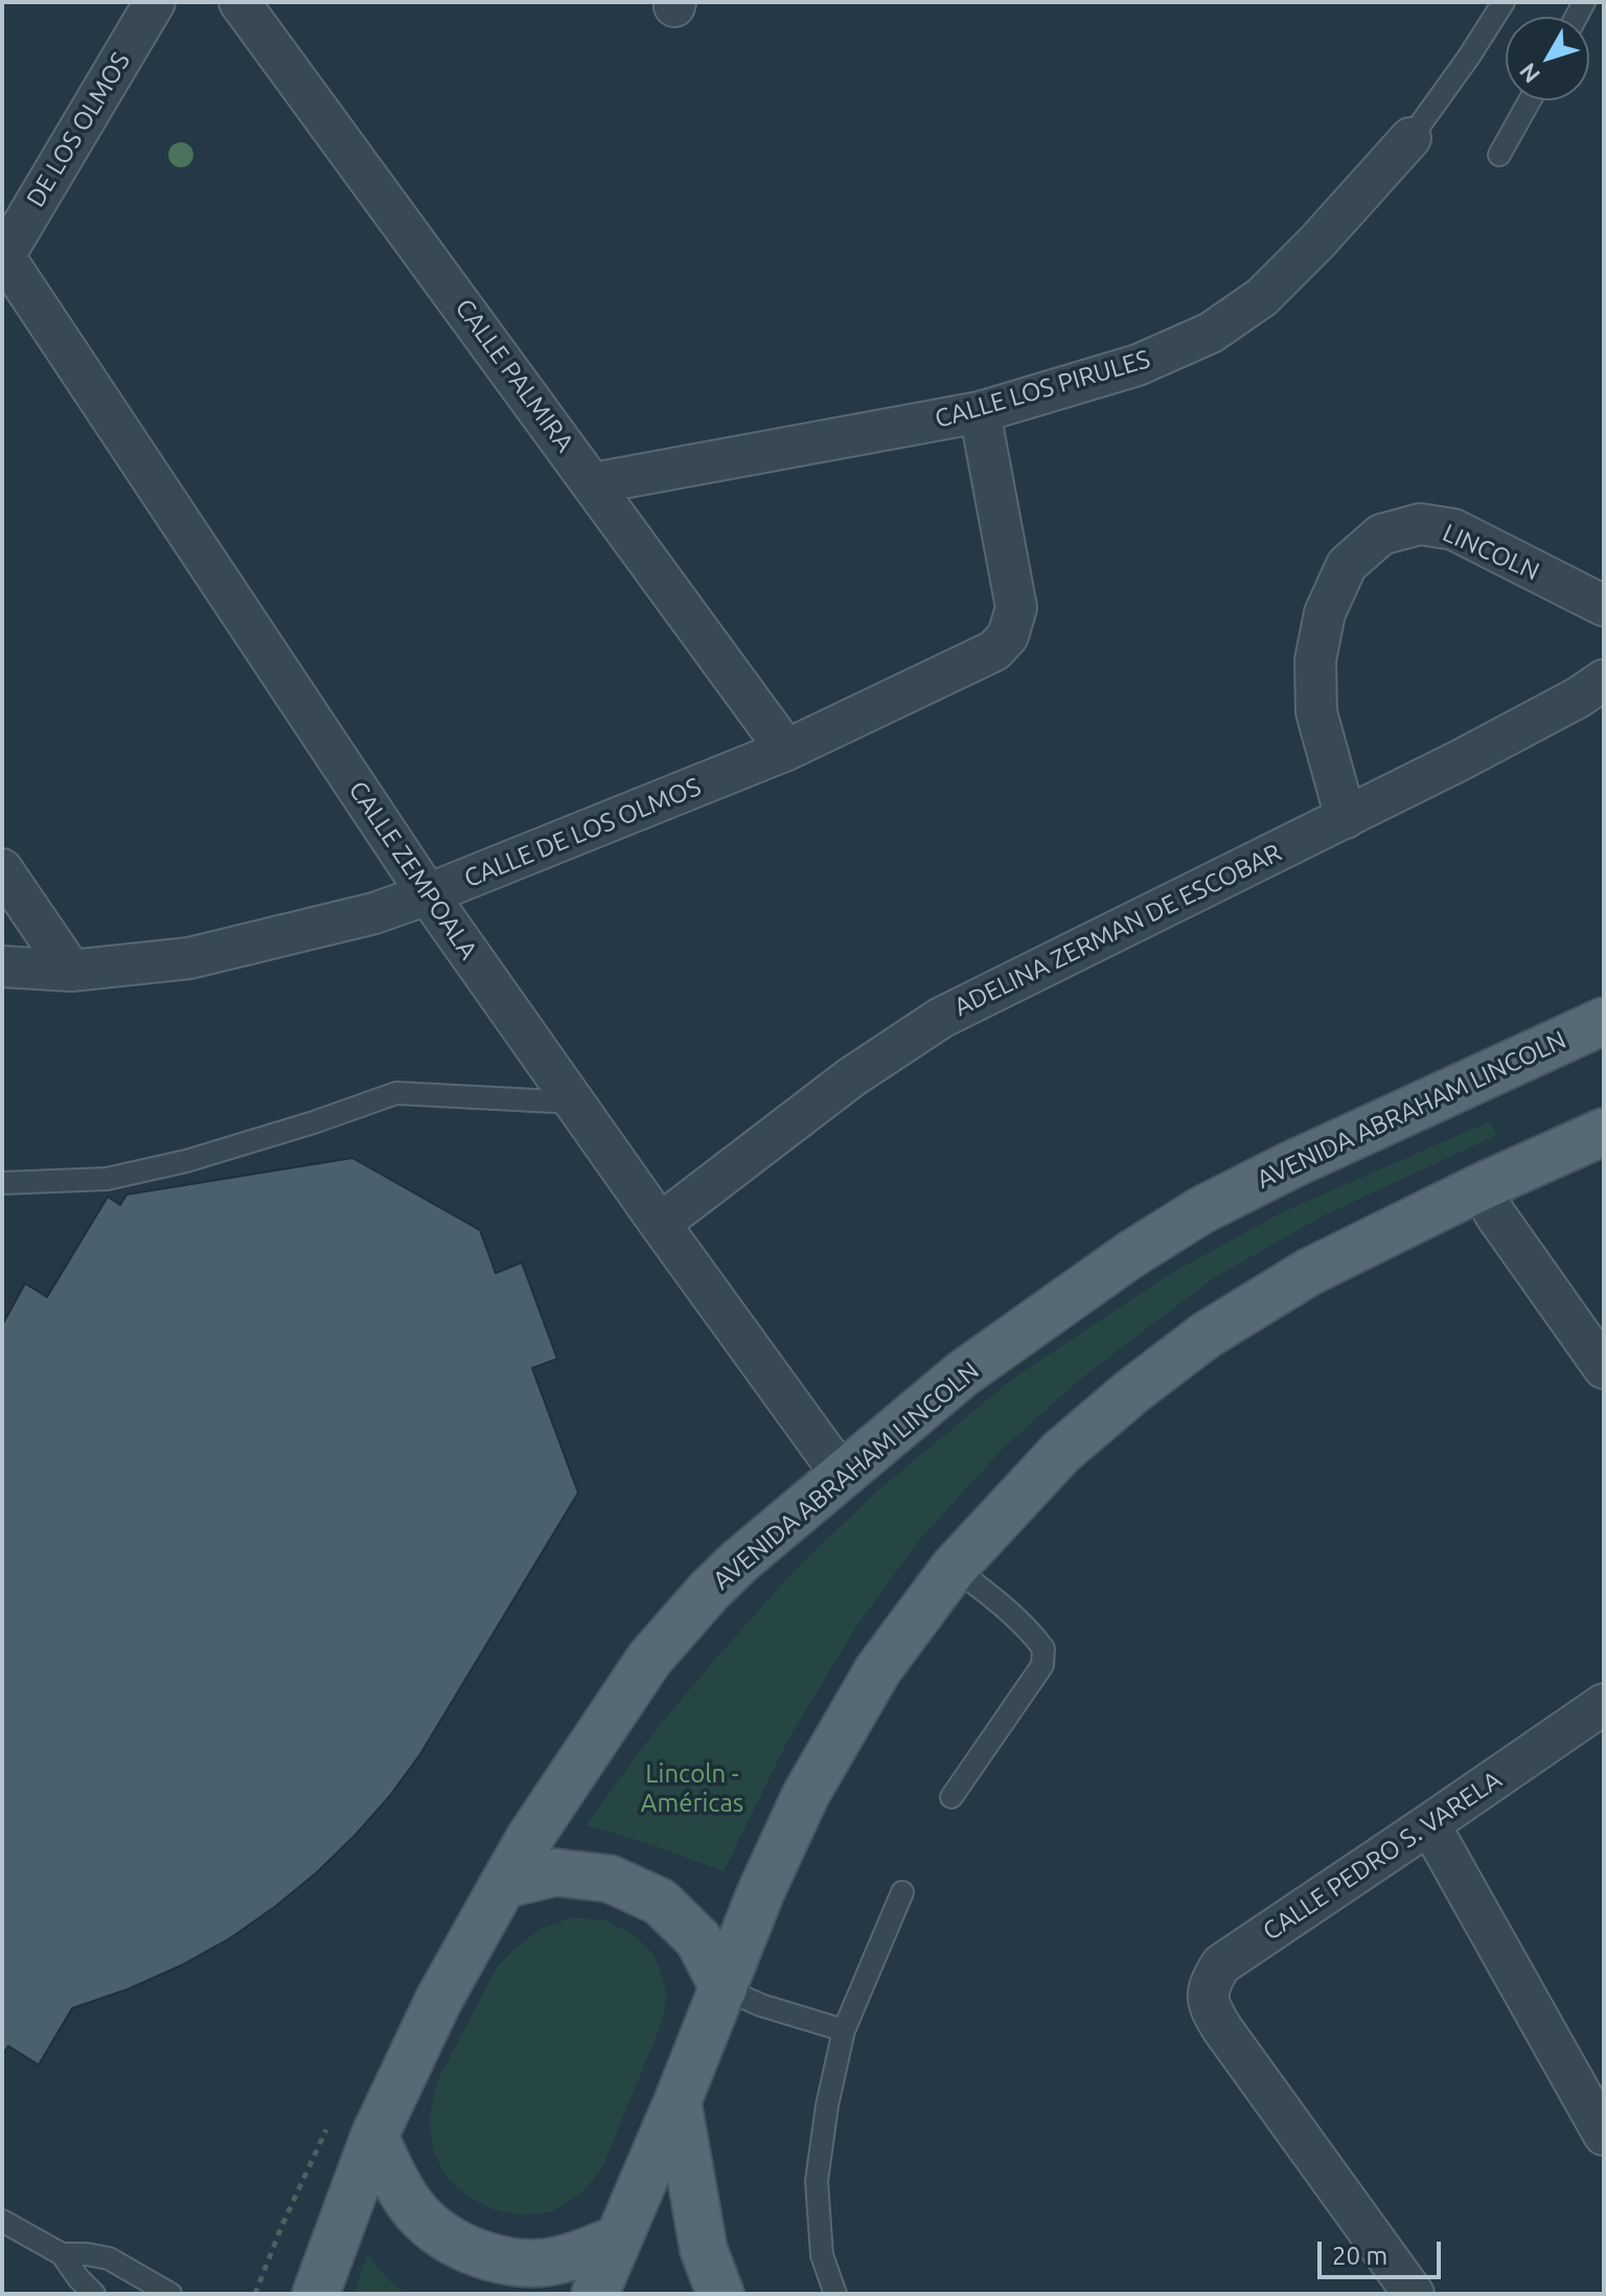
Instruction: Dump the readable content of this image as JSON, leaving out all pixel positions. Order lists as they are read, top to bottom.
{
  "streets": {
    "main road": ["AVENIDA ABRAHAM LINCOLN"],
    "street": [
      "DE LOS OLMOS",
      "CALLE PALMIRA",
      "CALLE LOS PIRULES",
      "LINCOLN",
      "CALLE DE LOS OLMOS",
      "CALLE ZEMPOALA",
      "ADELINA ZERMAN DE ESCOBAR",
      "CALLE PEDRO S. VARELA"
    ]
  },
  "crossings": [
    ["DE LOS OLMOS", "CALLE ZEMPOALA"],
    ["CALLE PALMIRA", "CALLE LOS PIRULES"],
    ["CALLE PALMIRA", "CALLE DE LOS OLMOS"],
    ["CALLE LOS PIRULES", "CALLE DE LOS OLMOS"],
    ["LINCOLN", "ADELINA ZERMAN DE ESCOBAR"],
    ["CALLE DE LOS OLMOS", "CALLE ZEMPOALA"],
    ["CALLE ZEMPOALA", "ADELINA ZERMAN DE ESCOBAR"],
    ["CALLE ZEMPOALA", "AVENIDA ABRAHAM LINCOLN"]
  ],
  "parks": ["Lincoln - Américas"],
  "scale_bar": "20 m",
  "north": "bottom left"
}
